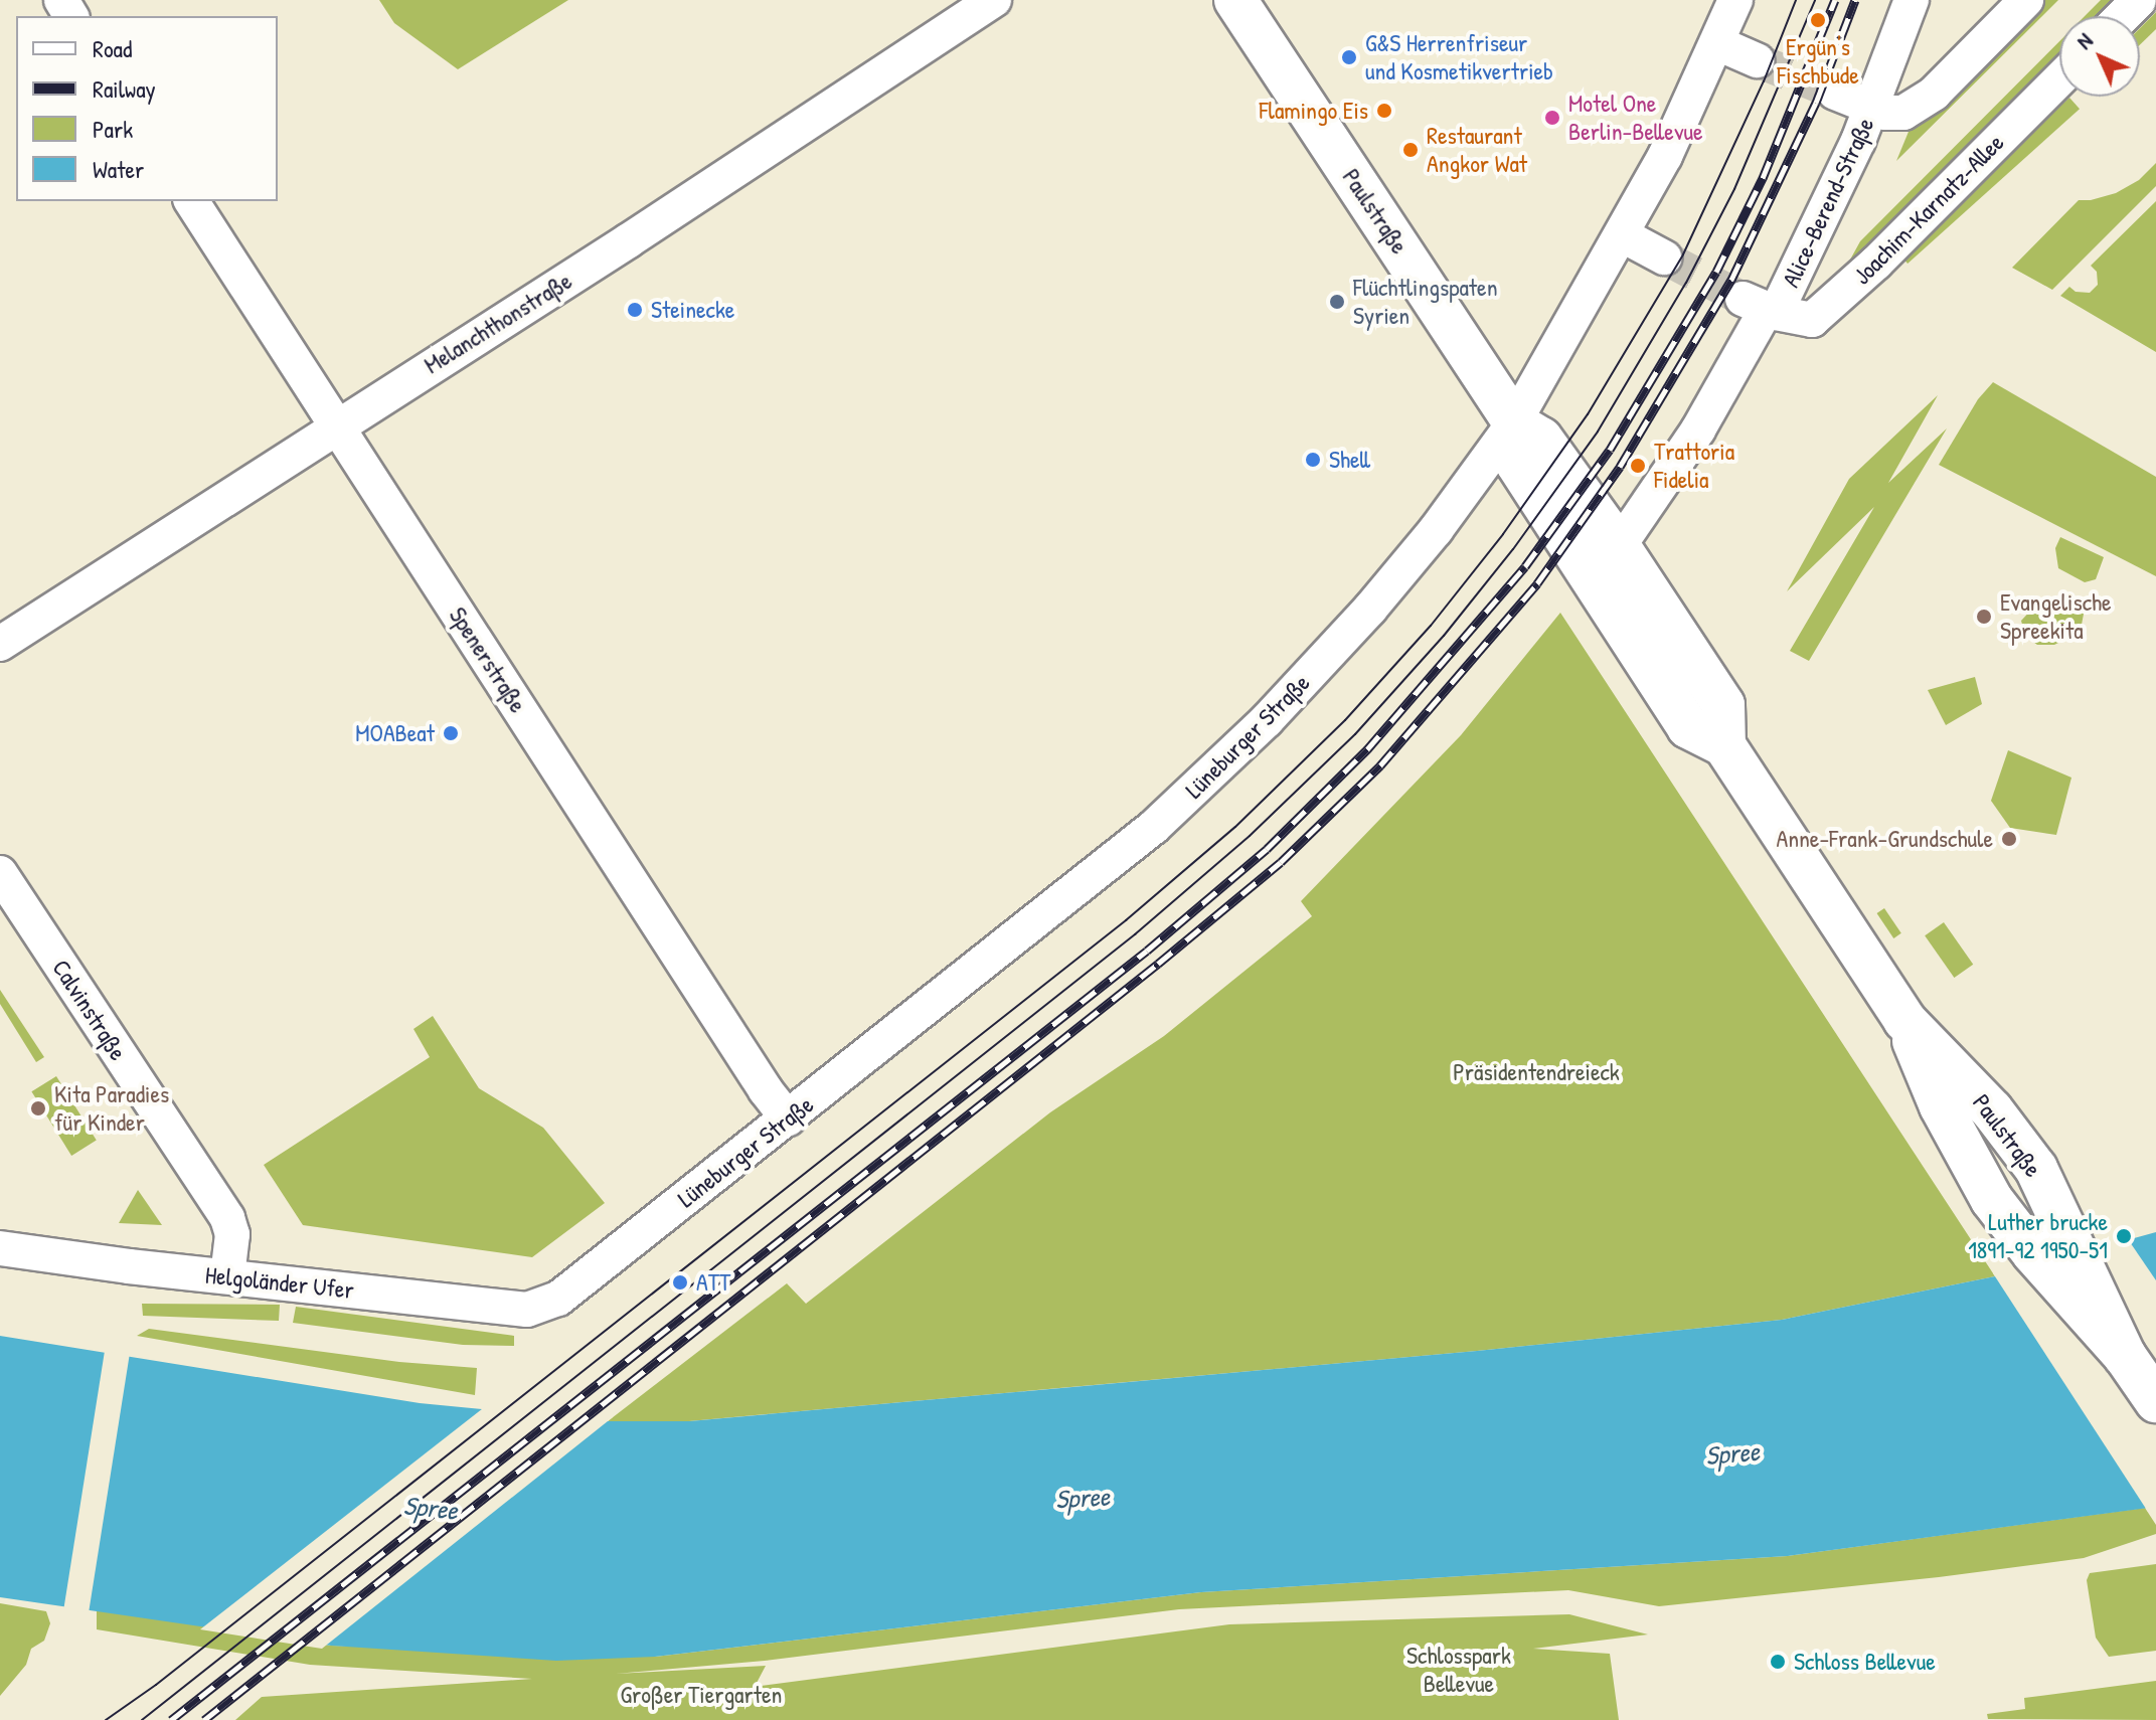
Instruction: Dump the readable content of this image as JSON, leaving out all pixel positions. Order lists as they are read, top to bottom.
{
  "streets": {
    "street": [
      "Alice-Berend-Straße",
      "Joachim-Karnatz-Allee",
      "Paulstraße",
      "Melanchthonstraße",
      "Spenerstraße",
      "Lüneburger Straße",
      "Calvinstraße",
      "Helgoländer Ufer"
    ]
  },
  "crossings": [
    ["Alice-Berend-Straße", "Joachim-Karnatz-Allee"],
    ["Paulstraße", "Lüneburger Straße"],
    ["Melanchthonstraße", "Spenerstraße"],
    ["Spenerstraße", "Lüneburger Straße"],
    ["Lüneburger Straße", "Helgoländer Ufer"],
    ["Calvinstraße", "Helgoländer Ufer"]
  ],
  "water": ["Spree"],
  "parks": ["Präsidentendreieck", "Schlosspark Bellevue", "Großer Tiergarten"],
  "places": [
    "Ergün's Fischbude",
    "G&S Herrenfriseur und Kosmetikvertrieb",
    "Flamingo Eis",
    "Motel One Berlin-Bellevue",
    "Restaurant Angkor Wat",
    "Flüchtlingspaten Syrien",
    "Steinecke",
    "Shell",
    "Trattoria Fidelia",
    "Evangelische Spreekita",
    "MOABeat",
    "Anne-Frank-Grundschule",
    "Kita Paradies für Kinder",
    "Luther brucke 1891-92 1950-51",
    "ATT",
    "Schloss Bellevue"
  ],
  "legend": [
    "Road",
    "Railway",
    "Park",
    "Water"
  ],
  "north": "top left"
}
